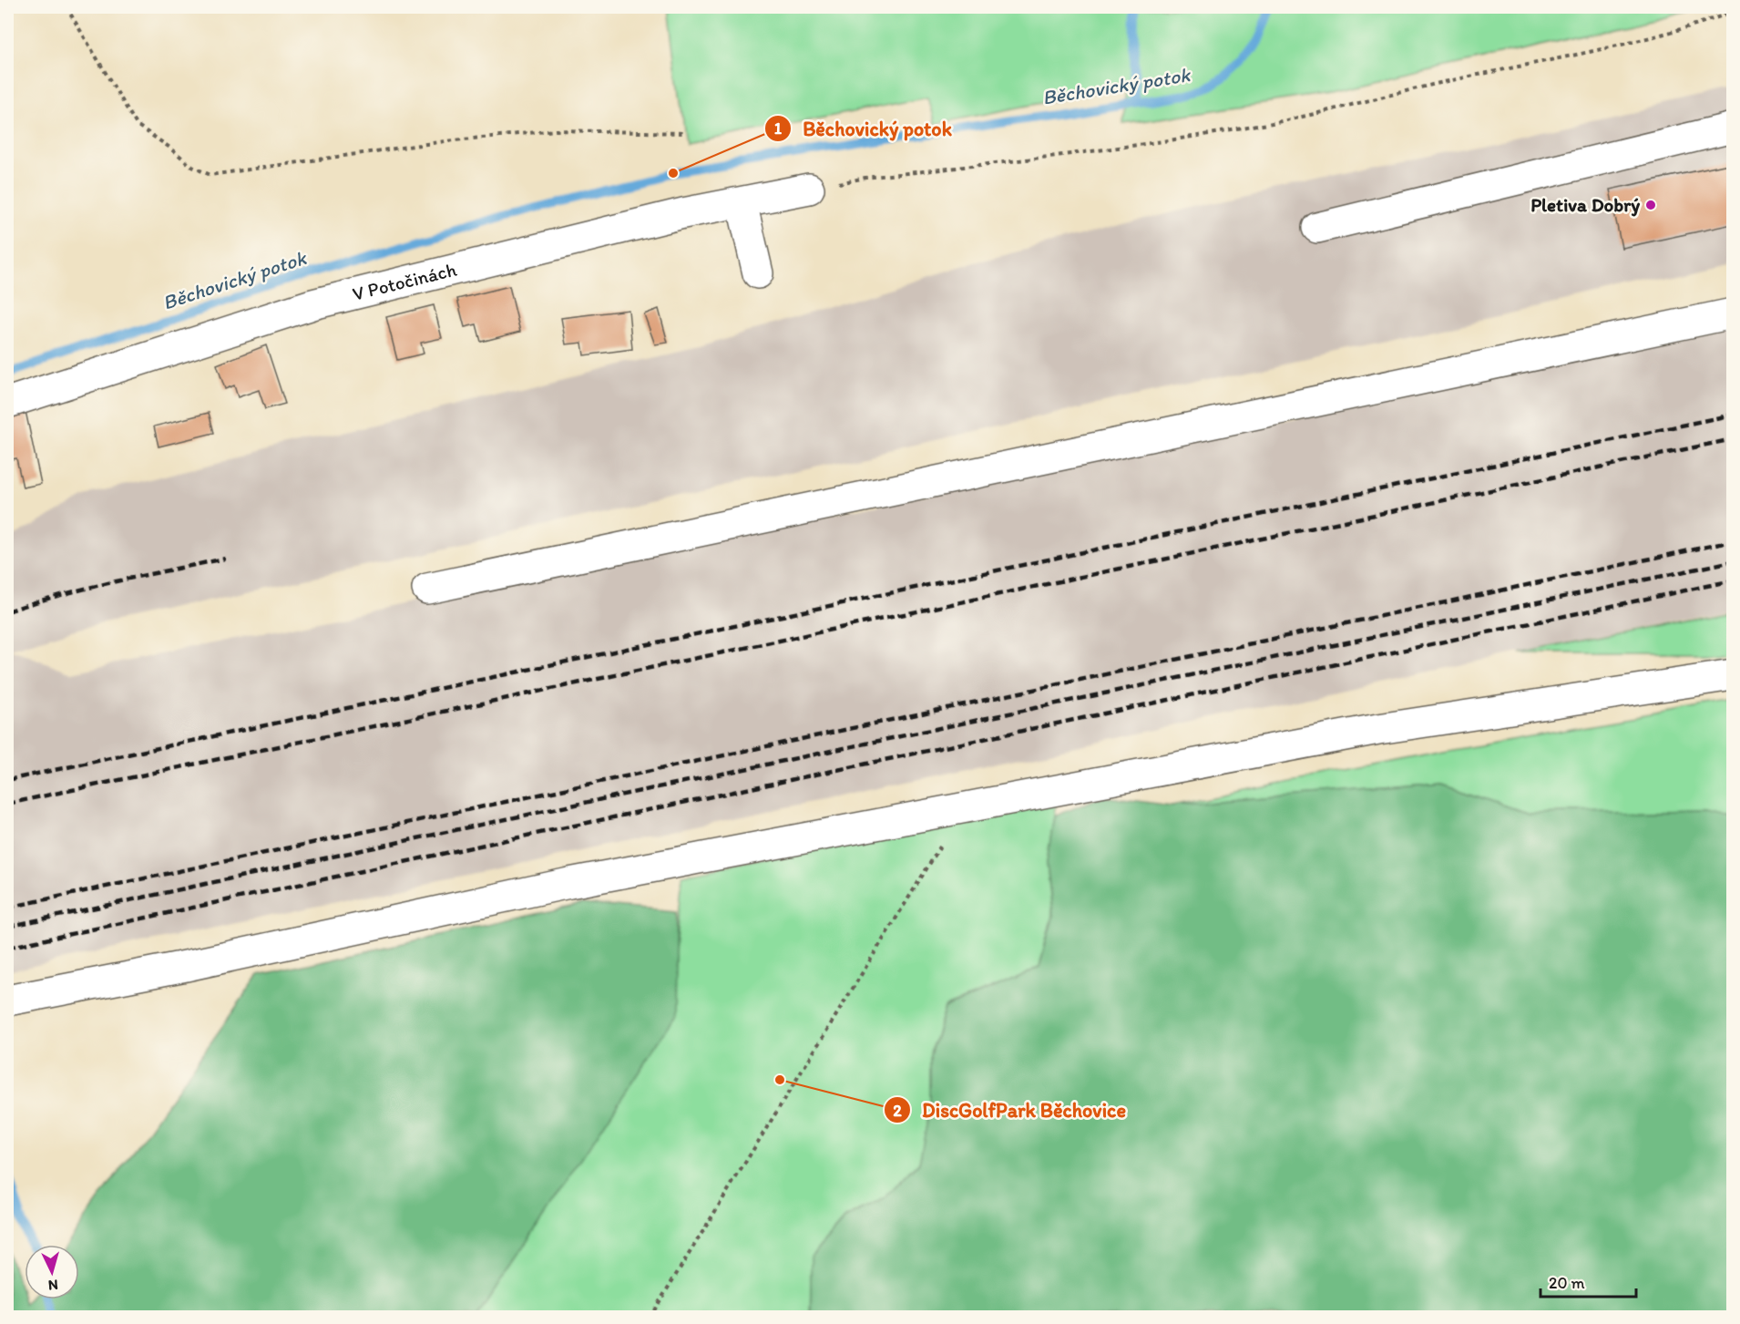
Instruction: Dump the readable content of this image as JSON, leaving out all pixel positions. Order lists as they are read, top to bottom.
{
  "streets": {
    "street": ["V Potočinách"]
  },
  "water": ["Běchovický potok"],
  "places": ["Běchovický potok", "Pletiva Dobrý", "DiscGolfPark Běchovice"],
  "scale_bar": "20 m",
  "north": "bottom"
}
